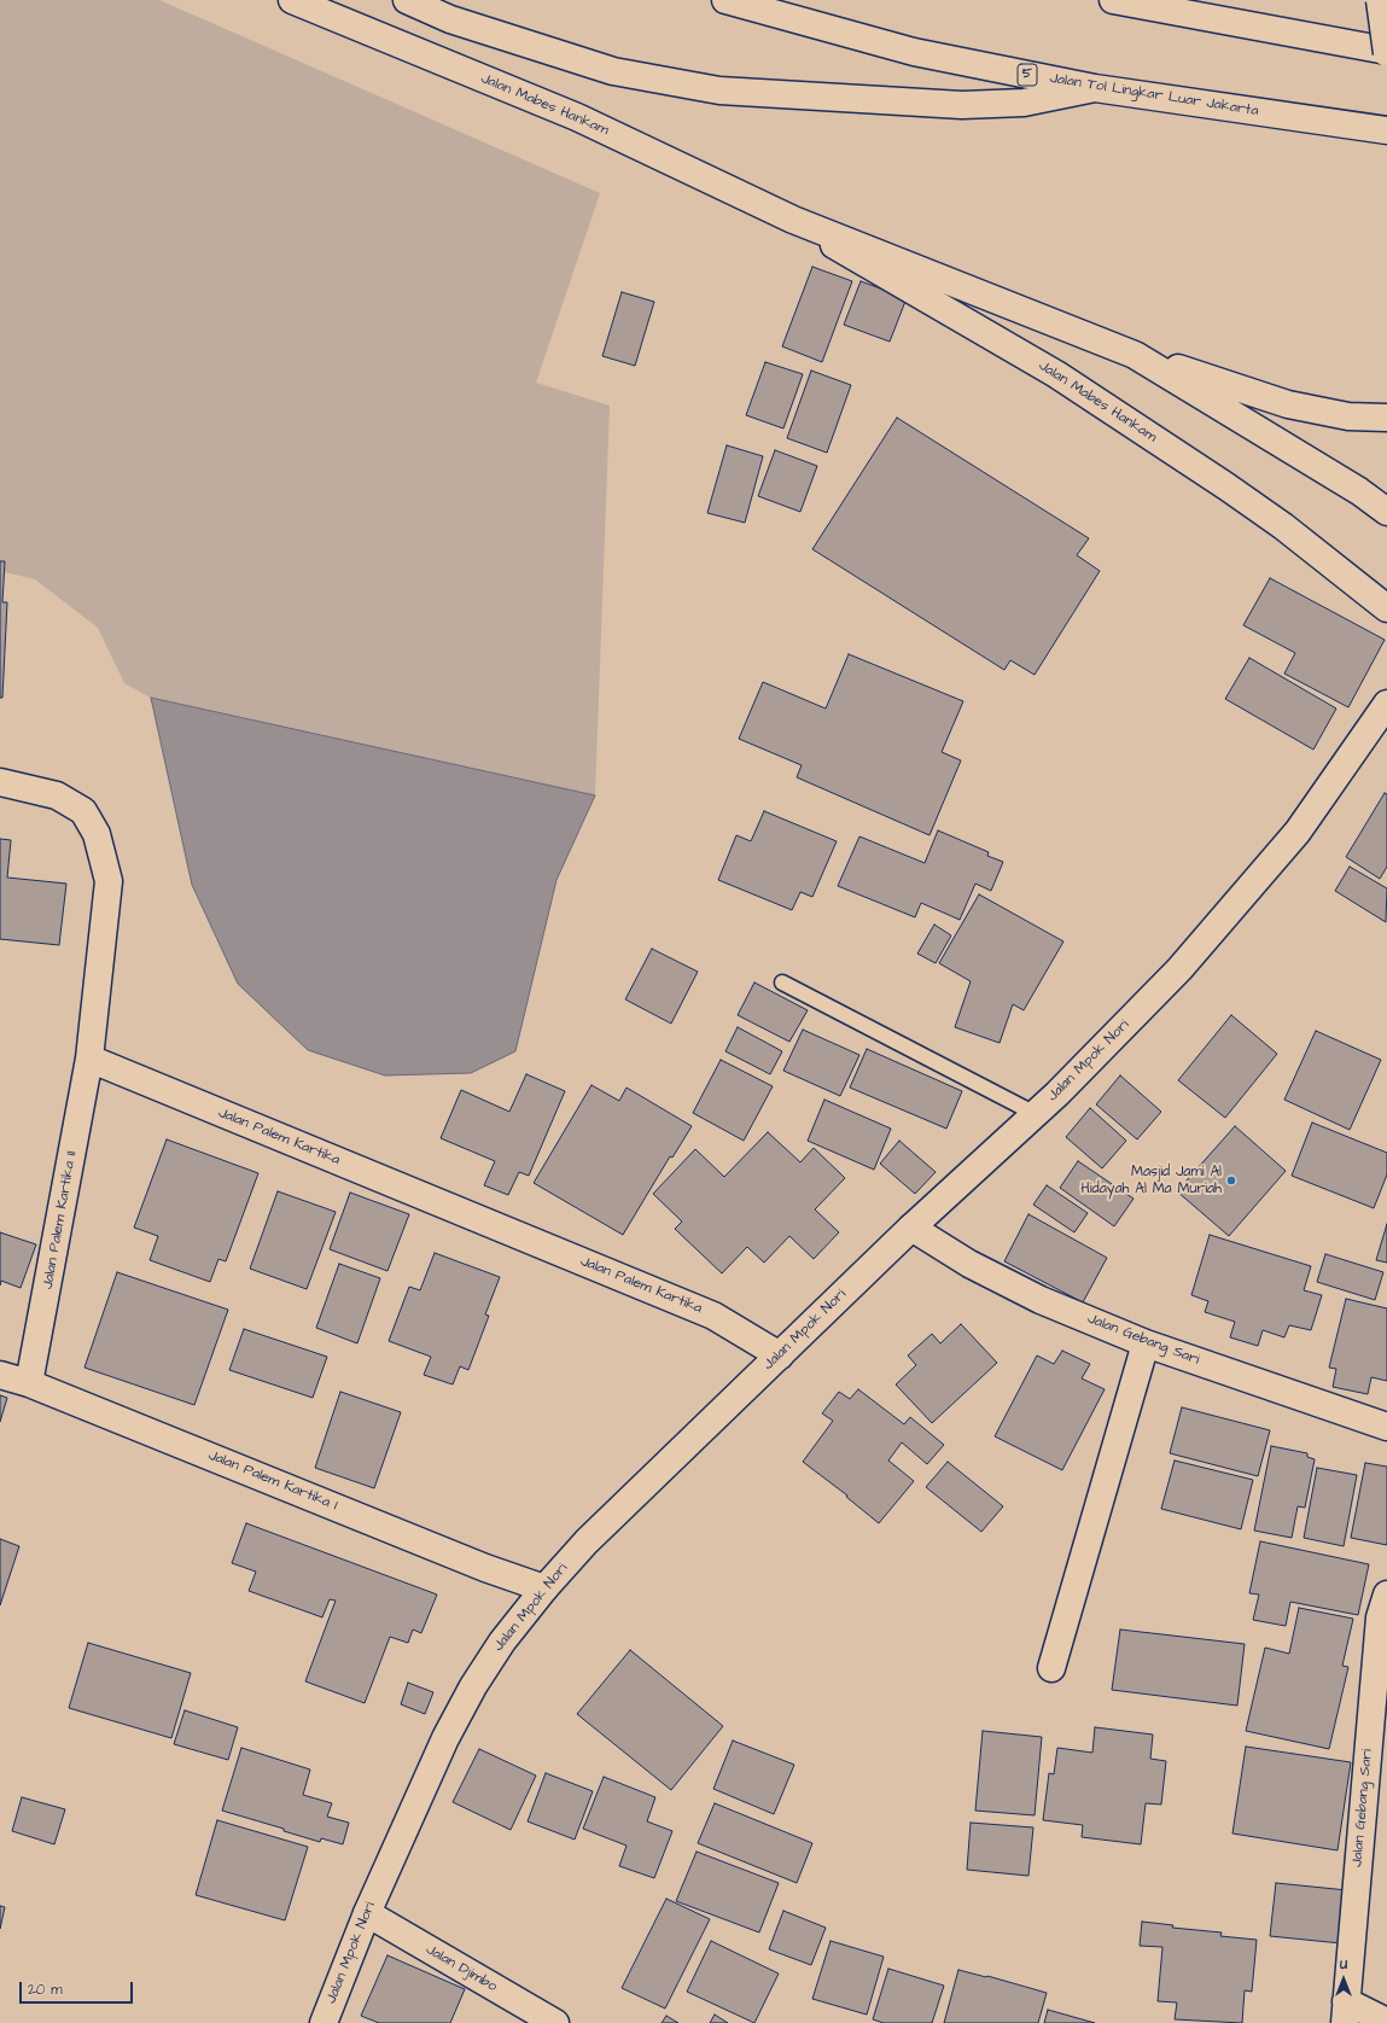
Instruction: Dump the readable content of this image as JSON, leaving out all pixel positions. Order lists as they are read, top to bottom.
{
  "streets": {
    "main road": [
      "5",
      "Jalan Tol Lingkar Luar Jakarta",
      "Jalan Mabes Hankam",
      "Jalan Mpok Nori",
      "Jalan Palem Kartika",
      "Jalan Palem Kartika II",
      "Jalan Gebang Sari",
      "Jalan Palem Kartika I",
      "Jalan Djimbo"
    ]
  },
  "crossings": [
    ["Jalan Mpok Nori", "Jalan Palem Kartika"],
    ["Jalan Mpok Nori", "Jalan Gebang Sari"],
    ["Jalan Mpok Nori", "Jalan Palem Kartika I"],
    ["Jalan Mpok Nori", "Jalan Djimbo"],
    ["Jalan Palem Kartika", "Jalan Palem Kartika II"],
    ["Jalan Palem Kartika II", "Jalan Palem Kartika I"]
  ],
  "places": ["Masjid Jami Al Hidayah Al Ma Muriah"],
  "scale_bar": "20 m",
  "north": "top"
}
